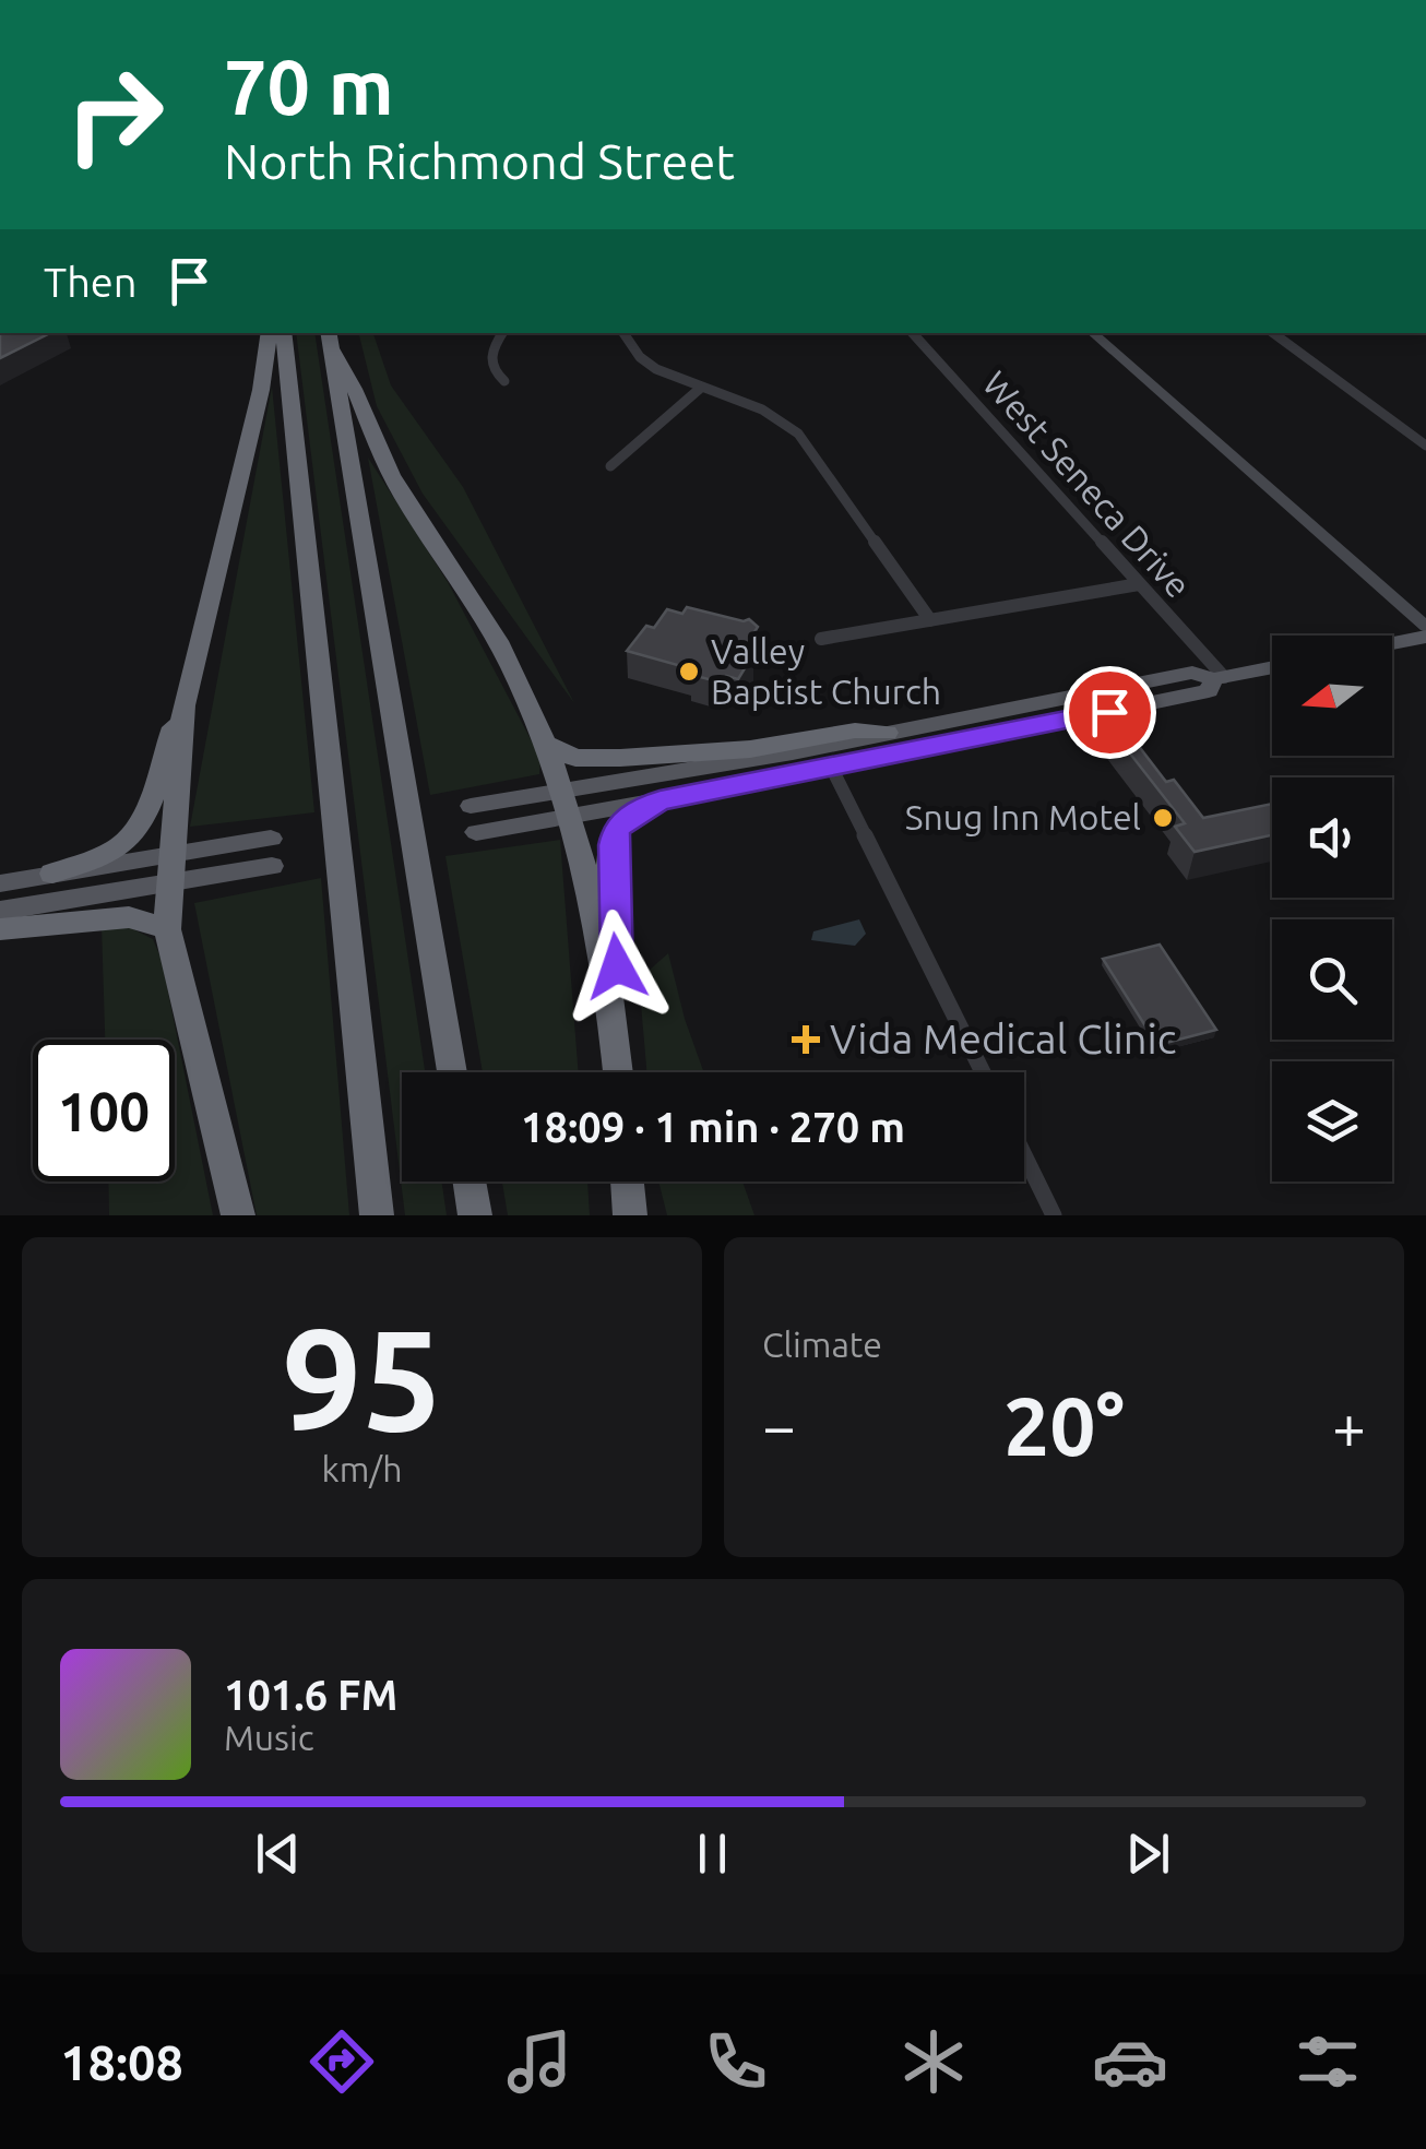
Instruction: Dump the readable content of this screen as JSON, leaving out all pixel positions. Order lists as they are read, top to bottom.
{
  "streets": {
    "street": ["West Seneca Drive"]
  },
  "places": {
    "other": ["Valley Baptist Church", "Snug Inn Motel"],
    "health": ["Vida Medical Clinic"]
  },
  "north": "left",
  "page": {
    "turn": ["70 m", "North Richmond Street"],
    "then": "Then",
    "limit": "100",
    "trip": "18:09 · 1 min · 270 m",
    "tile": [
      ["95", "km/h"],
      "Climate"
    ],
    "heat": ["−", "20°", "+"],
    "song": ["101.6 FM", "Music"],
    "tabs": "18:08"
  }
}
